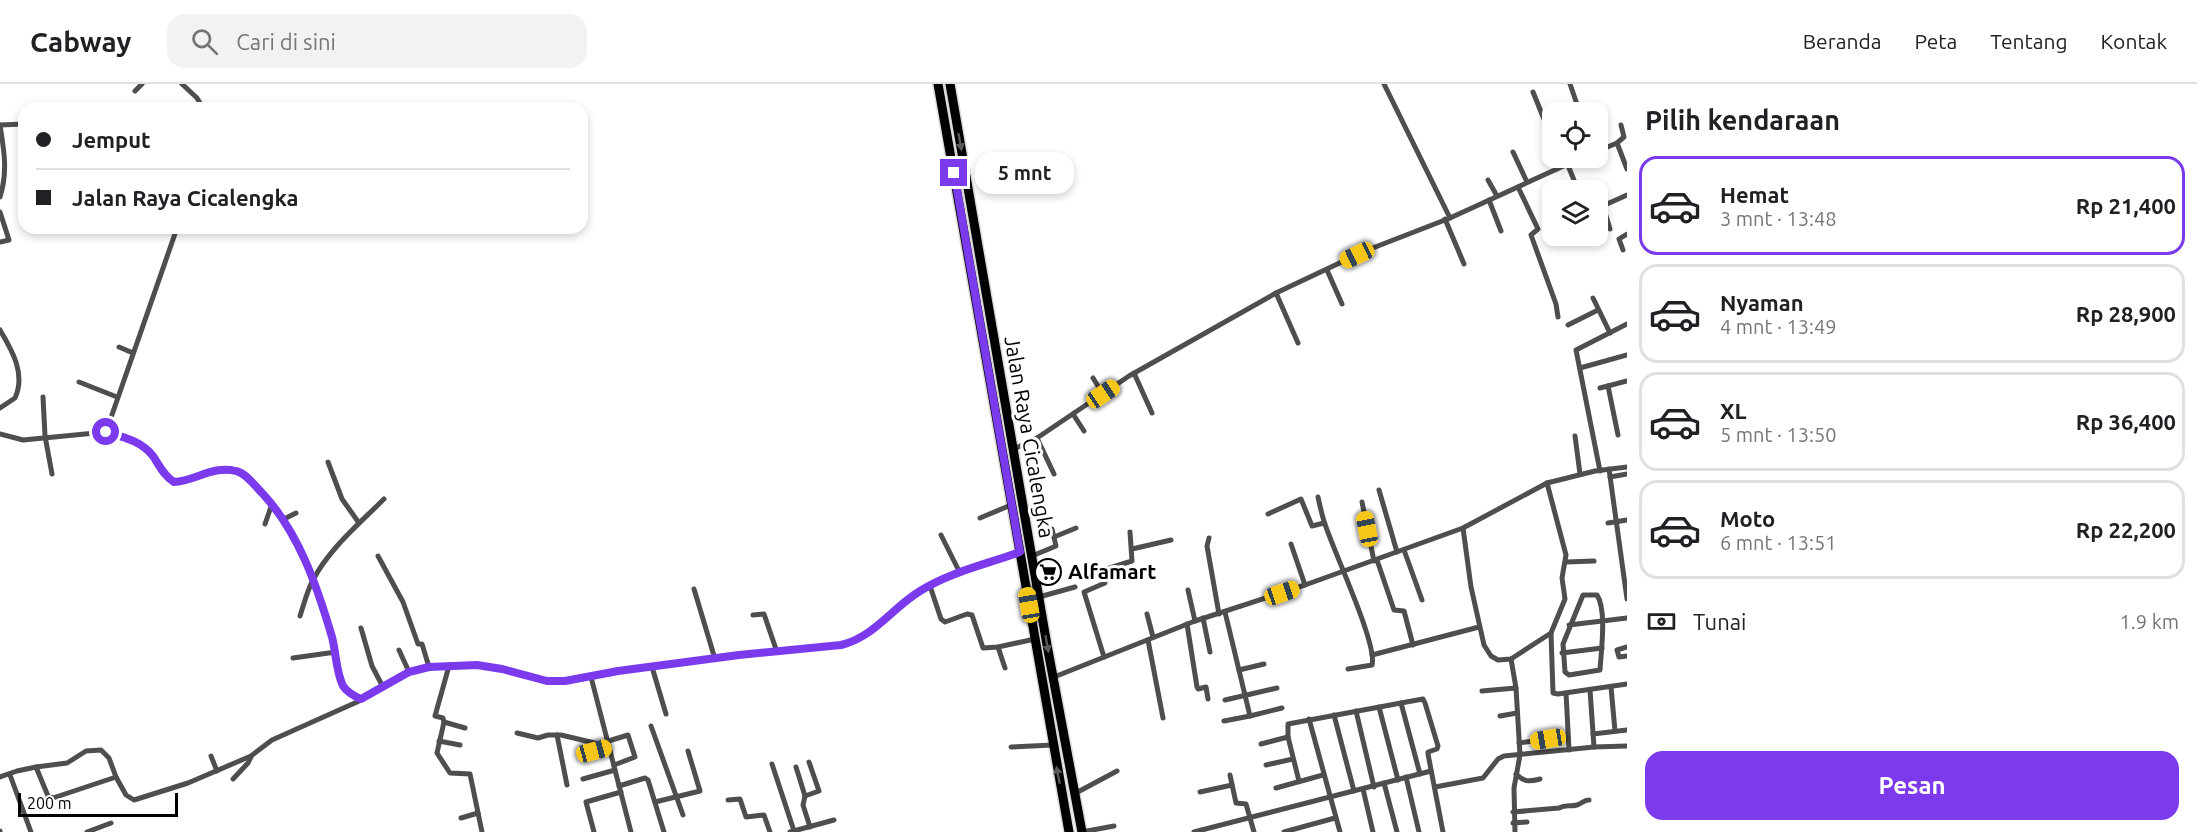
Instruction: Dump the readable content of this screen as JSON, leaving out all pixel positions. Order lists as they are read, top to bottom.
{
  "streets": {
    "highway": ["Jalan Raya Cicalengka"]
  },
  "places": {
    "supermarket": ["Alfamart"]
  },
  "scale_bar": "200 m",
  "page": {
    "header": "Cabway",
    "search": "Cari di sini",
    "nav": [
      "Beranda",
      "Peta",
      "Tentang",
      "Kontak"
    ],
    "heading": "Pilih kendaraan",
    "banner": ["Jemput", "Jalan Raya Cicalengka"],
    "bubble": "5 mnt",
    "list": [
      {
        "name": "Hemat",
        "note": "3 mnt · 13:48",
        "value": "Rp 21,400"
      },
      {
        "name": "Nyaman",
        "note": "4 mnt · 13:49",
        "value": "Rp 28,900"
      },
      {
        "name": "XL",
        "note": "5 mnt · 13:50",
        "value": "Rp 36,400"
      },
      {
        "name": "Moto",
        "note": "6 mnt · 13:51",
        "value": "Rp 22,200"
      }
    ],
    "pay": ["Tunai", "1.9 km"],
    "buttons": "Pesan",
    "scale": "200 m"
  }
}
